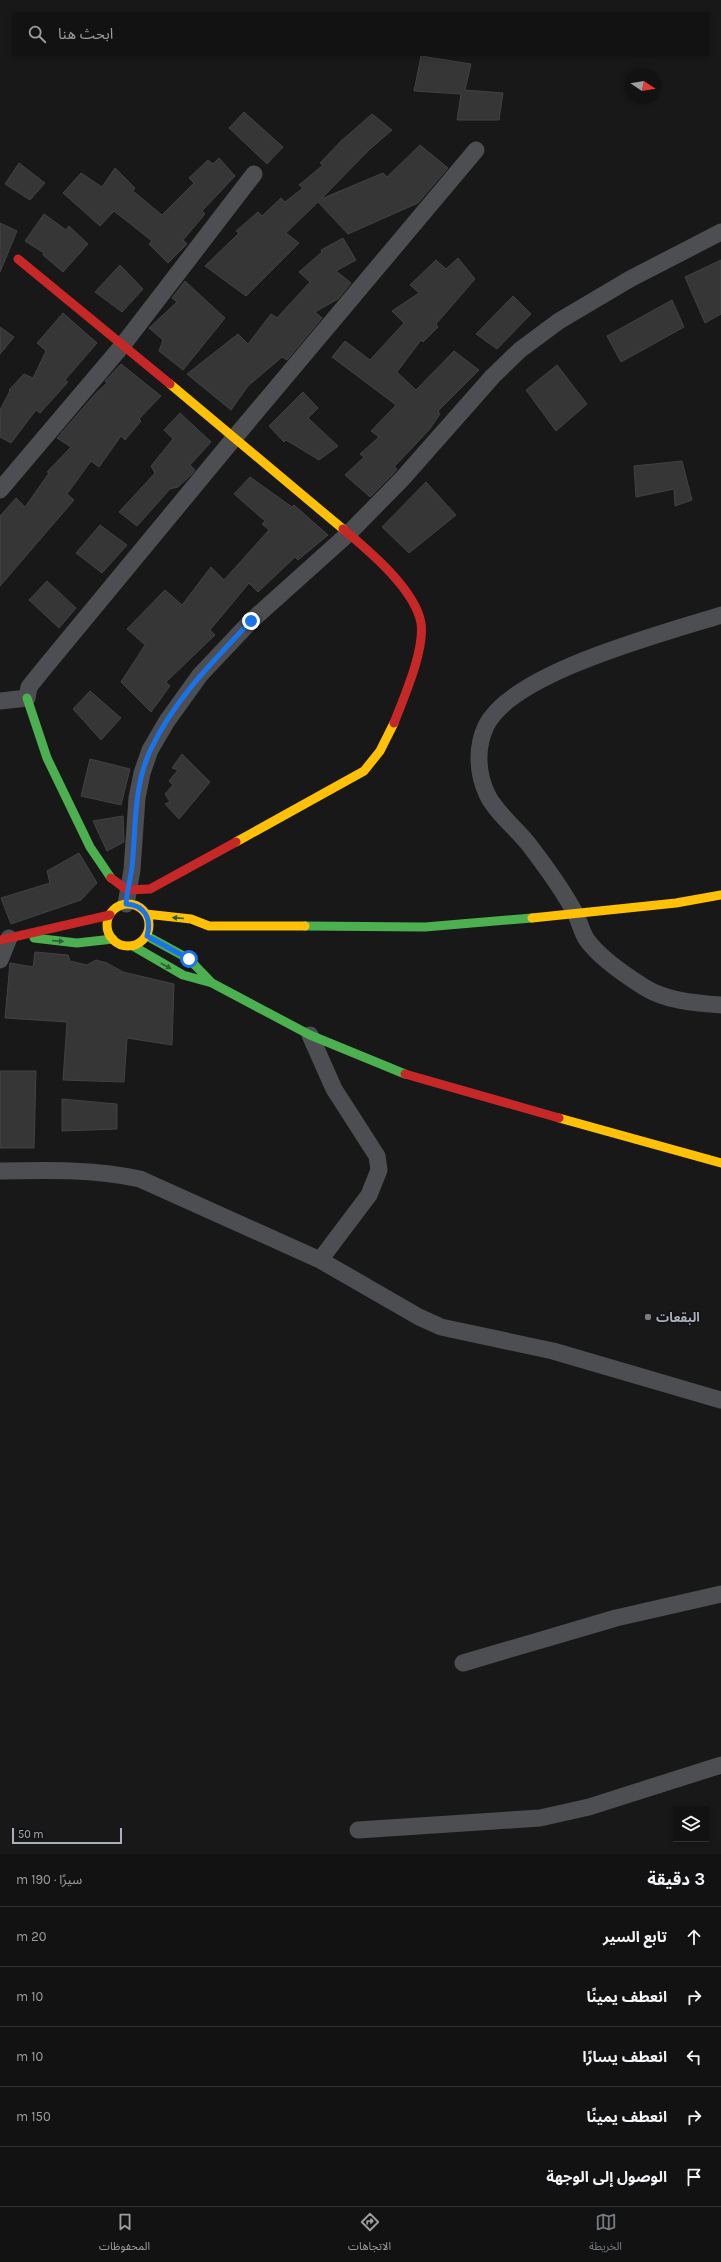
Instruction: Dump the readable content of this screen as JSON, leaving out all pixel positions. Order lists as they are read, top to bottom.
{
  "places": ["البقعات"],
  "scale_bar": "50 m",
  "north": "right",
  "page": {
    "search": "ابحث هنا",
    "scale": "50 m",
    "heading": ["3 دقيقة", "سيرًا · 190 m"],
    "list": [
      ["تابع السير", "20 m"],
      ["انعطف يمينًا", "10 m"],
      ["انعطف يسارًا", "10 m"],
      ["انعطف يمينًا", "150 m"],
      "الوصول إلى الوجهة"
    ],
    "nav": ["الخريطة", "الاتجاهات", "المحفوظات"]
  }
}
